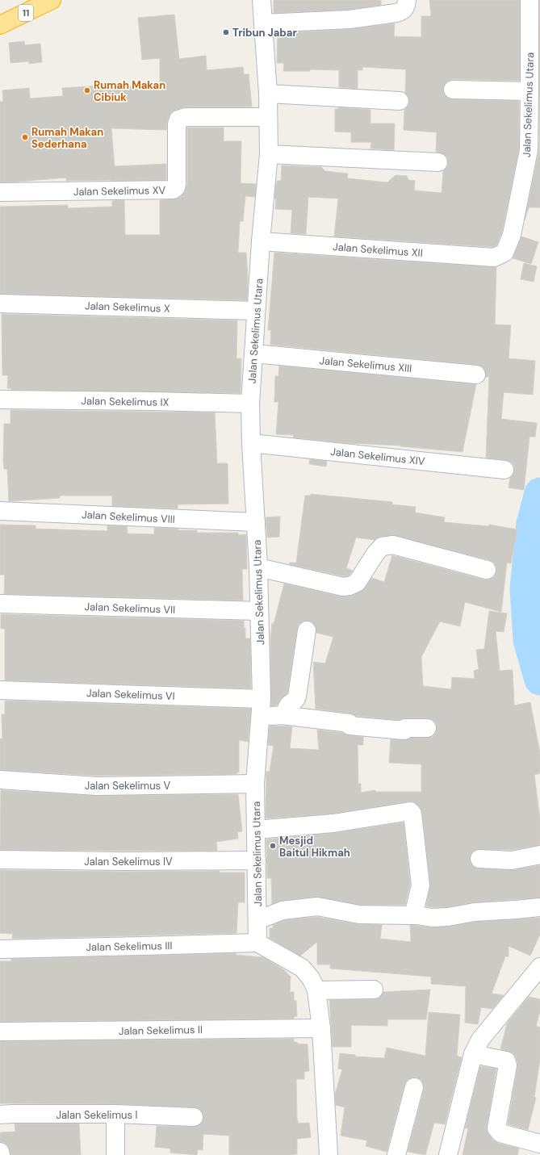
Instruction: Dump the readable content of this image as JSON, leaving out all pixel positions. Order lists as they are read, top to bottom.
{
  "streets": {
    "highway": ["11"],
    "street": [
      "Jalan Sekelimus Utara",
      "Jalan Sekelimus XV",
      "Jalan Sekelimus XII",
      "Jalan Sekelimus X",
      "Jalan Sekelimus XIII",
      "Jalan Sekelimus IX",
      "Jalan Sekelimus XIV",
      "Jalan Sekelimus VIII",
      "Jalan Sekelimus VII",
      "Jalan Sekelimus VI",
      "Jalan Sekelimus V",
      "Jalan Sekelimus IV",
      "Jalan Sekelimus III",
      "Jalan Sekelimus II",
      "Jalan Sekelimus I"
    ]
  },
  "crossings": [
    ["Jalan Sekelimus Utara", "Jalan Sekelimus XV"],
    ["Jalan Sekelimus Utara", "Jalan Sekelimus XII"],
    ["Jalan Sekelimus Utara", "Jalan Sekelimus X"],
    ["Jalan Sekelimus Utara", "Jalan Sekelimus XIII"],
    ["Jalan Sekelimus Utara", "Jalan Sekelimus IX"],
    ["Jalan Sekelimus Utara", "Jalan Sekelimus XIV"],
    ["Jalan Sekelimus Utara", "Jalan Sekelimus VIII"],
    ["Jalan Sekelimus Utara", "Jalan Sekelimus VII"],
    ["Jalan Sekelimus Utara", "Jalan Sekelimus VI"],
    ["Jalan Sekelimus Utara", "Jalan Sekelimus V"],
    ["Jalan Sekelimus Utara", "Jalan Sekelimus IV"],
    ["Jalan Sekelimus Utara", "Jalan Sekelimus III"]
  ],
  "places": [
    "Tribun Jabar",
    "Rumah Makan Cibiuk",
    "Rumah Makan Sederhana",
    "Mesjid Baitul Hikmah"
  ]
}
